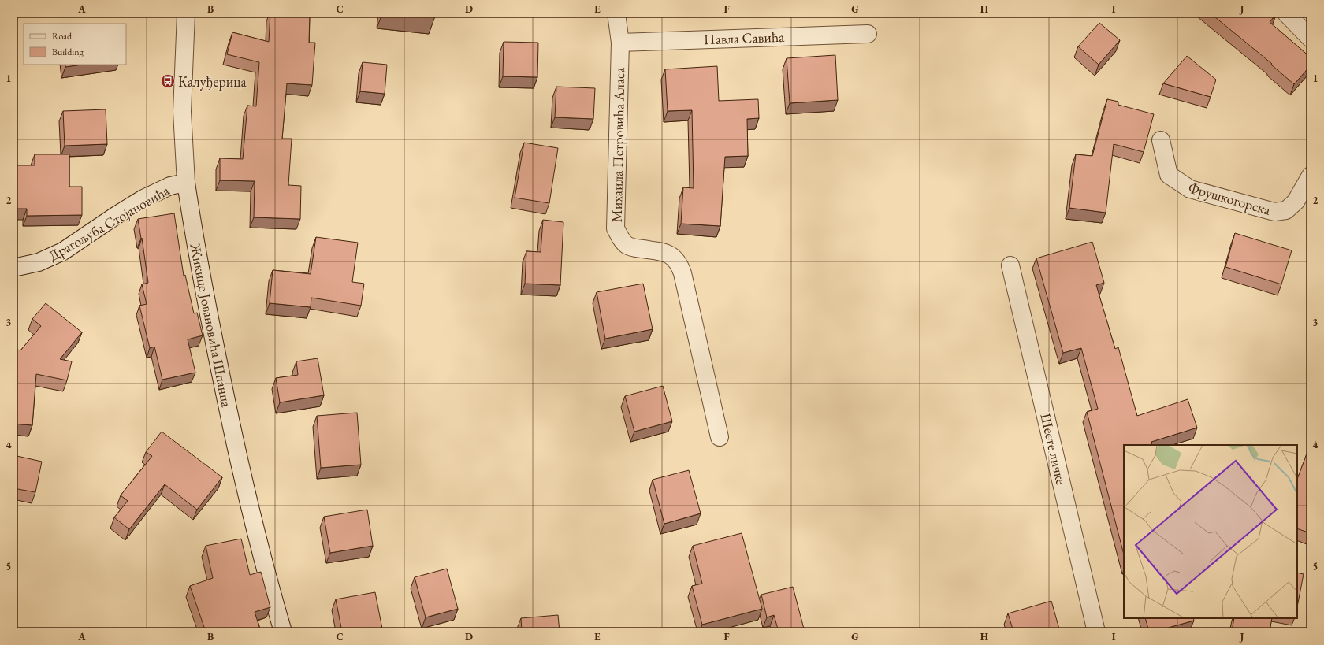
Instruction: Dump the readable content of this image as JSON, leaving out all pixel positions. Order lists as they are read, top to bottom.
{
  "streets": {
    "street": [
      "Павла Савића",
      "Михаила Петровића Аласа",
      "Фрушкогорска",
      "Драгољуба Стојановића",
      "Жикице Јовановића Шпанца",
      "Шесте личке"
    ]
  },
  "crossings": [
    ["Павла Савића", "Михаила Петровића Аласа"],
    ["Драгољуба Стојановића", "Жикице Јовановића Шпанца"]
  ],
  "places": {
    "bus stop": ["Калуђерица"]
  },
  "legend": ["Road", "Building"],
  "grid": {
    "columns": [
      "A",
      "B",
      "C",
      "D",
      "E",
      "F",
      "G",
      "H",
      "I",
      "J"
    ],
    "rows": [
      "1",
      "2",
      "3",
      "4",
      "5"
    ]
  }
}
